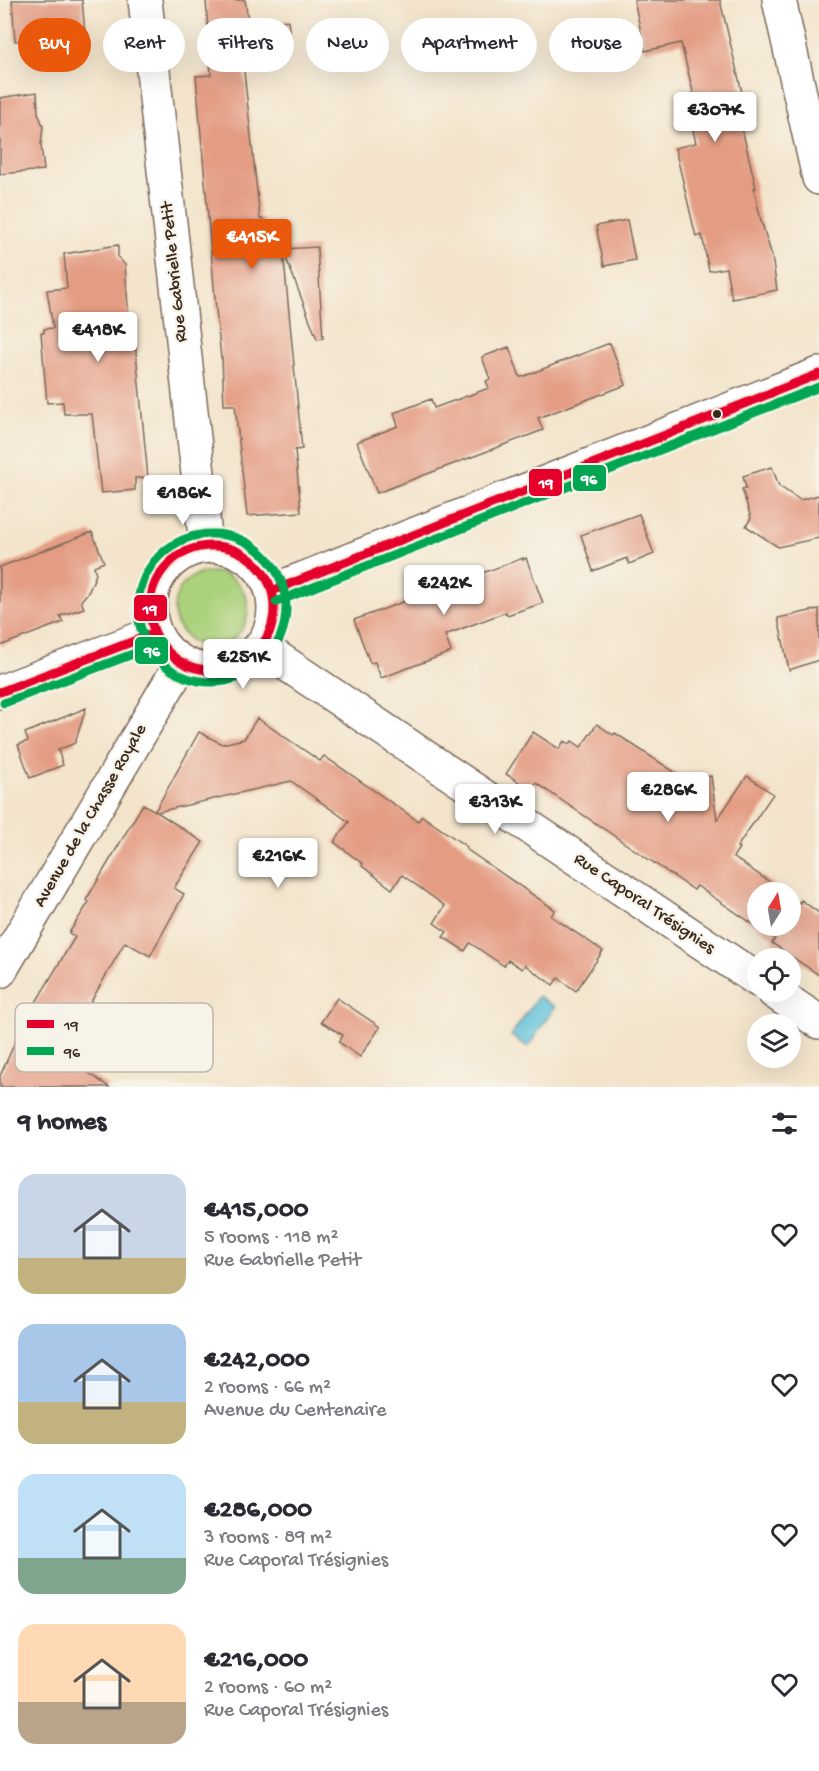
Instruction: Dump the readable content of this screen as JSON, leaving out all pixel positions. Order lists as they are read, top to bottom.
{
  "streets": {
    "street": ["Rue Gabrielle Petit", "Avenue de la Chasse Royale", "Rue Caporal Trésignies"]
  },
  "crossings": [
    ["Rue Gabrielle Petit", "Avenue de la Chasse Royale"],
    ["Rue Gabrielle Petit", "Rue Caporal Trésignies"],
    ["Avenue de la Chasse Royale", "Rue Caporal Trésignies"]
  ],
  "lines": ["transit line 19", "transit line 96"],
  "legend": ["19", "96"],
  "north": "top",
  "page": {
    "chip": [
      "Buy",
      "Rent",
      "Filters",
      "New",
      "Apartment",
      "House"
    ],
    "price": [
      "€307K",
      "€415K",
      "€418K",
      "€186K",
      "€242K",
      "€251K",
      "€286K",
      "€313K",
      "€216K"
    ],
    "heading": "9 homes",
    "list": [
      {
        "name": "€415,000",
        "note": "5 rooms · 118 m² · Rue Gabrielle Petit"
      },
      {
        "name": "€242,000",
        "note": "2 rooms · 66 m² · Avenue du Centenaire"
      },
      {
        "name": "€286,000",
        "note": "3 rooms · 89 m² · Rue Caporal Trésignies"
      },
      {
        "name": "€216,000",
        "note": "2 rooms · 60 m² · Rue Caporal Trésignies"
      }
    ]
  }
}
